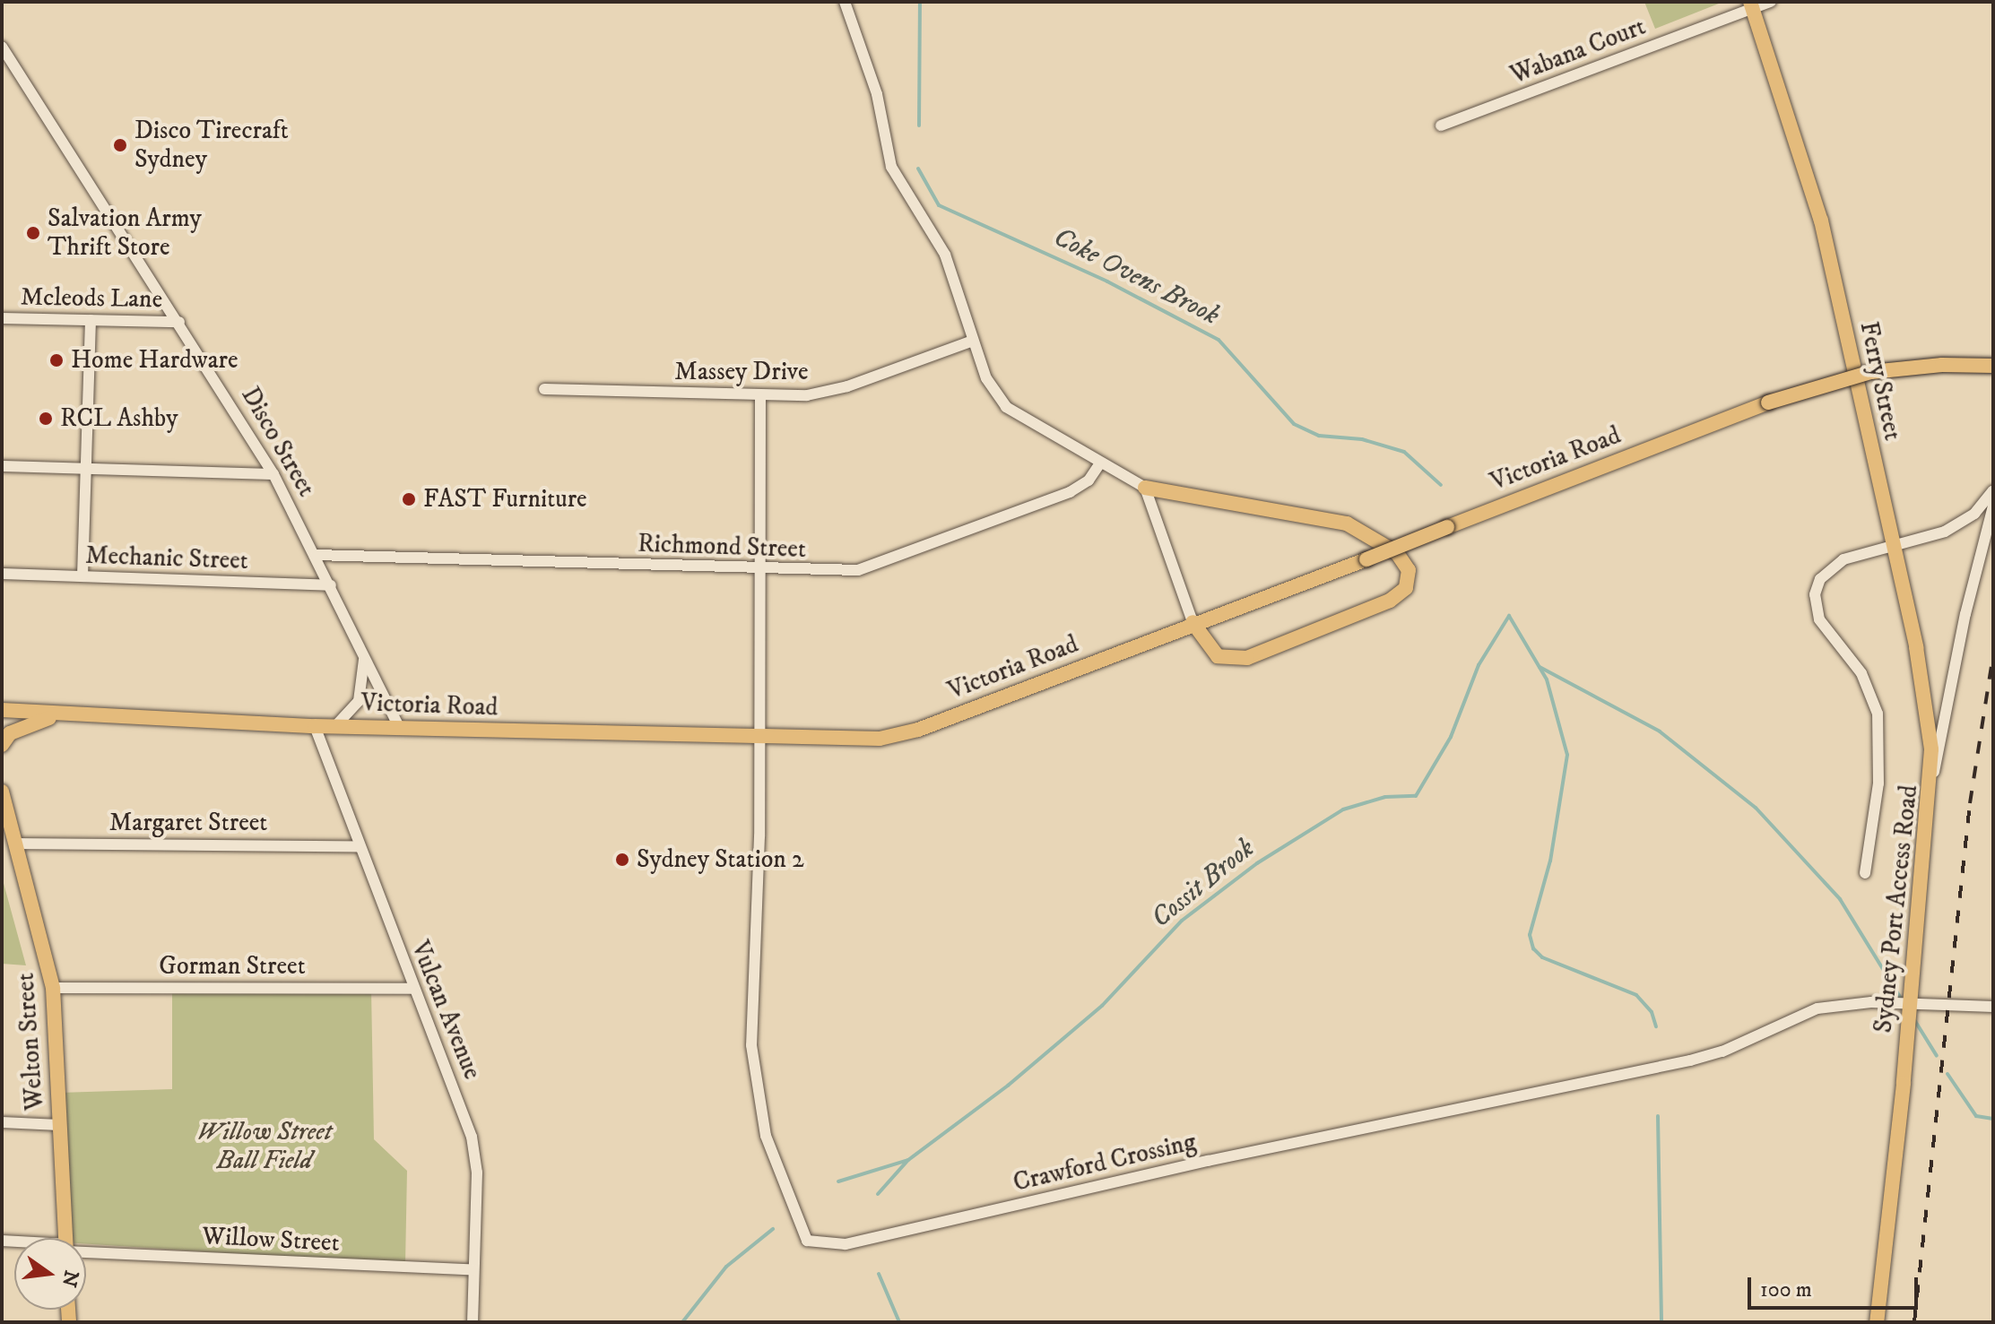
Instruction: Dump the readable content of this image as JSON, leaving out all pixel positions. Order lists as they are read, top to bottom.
{
  "streets": {
    "main road": [
      "Ferry Street",
      "Victoria Road",
      "Sydney Port Access Road",
      "Welton Street"
    ],
    "street": [
      "Wabana Court",
      "Mcleods Lane",
      "Massey Drive",
      "Disco Street",
      "Richmond Street",
      "Mechanic Street",
      "Margaret Street",
      "Gorman Street",
      "Vulcan Avenue",
      "Crawford Crossing",
      "Willow Street"
    ]
  },
  "crossings": [
    ["Wabana Court", "Ferry Street"],
    ["Mcleods Lane", "Disco Street"],
    ["Massey Drive", "Crawford Crossing"],
    ["Ferry Street", "Sydney Port Access Road"],
    ["Disco Street", "Victoria Road"],
    ["Disco Street", "Richmond Street"],
    ["Disco Street", "Mechanic Street"],
    ["Victoria Road", "Vulcan Avenue"],
    ["Victoria Road", "Crawford Crossing"],
    ["Richmond Street", "Crawford Crossing"],
    ["Margaret Street", "Vulcan Avenue"],
    ["Margaret Street", "Welton Street"],
    ["Sydney Port Access Road", "Crawford Crossing"],
    ["Gorman Street", "Vulcan Avenue"],
    ["Gorman Street", "Welton Street"],
    ["Vulcan Avenue", "Willow Street"]
  ],
  "water": ["Coke Ovens Brook", "Cossit Brook"],
  "parks": ["Willow Street Ball Field"],
  "places": [
    "Disco Tirecraft Sydney",
    "Salvation Army Thrift Store",
    "Home Hardware",
    "RCL Ashby",
    "FAST Furniture",
    "Sydney Station 2"
  ],
  "scale_bar": "100 m",
  "north": "right"
}
